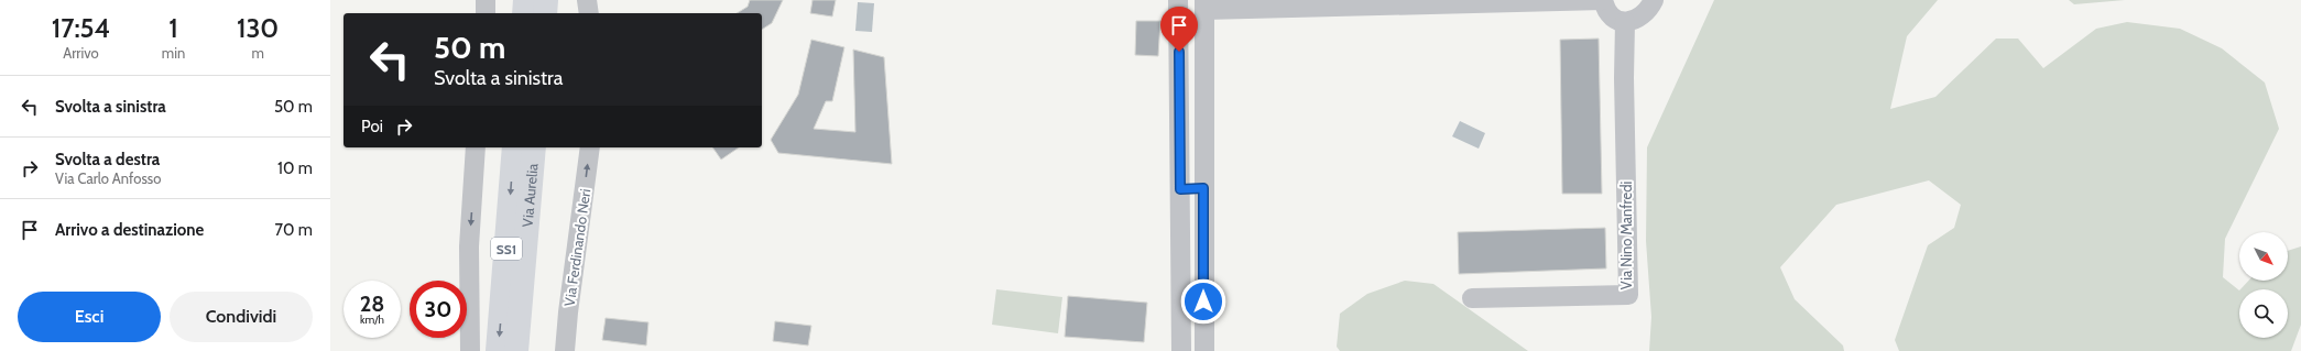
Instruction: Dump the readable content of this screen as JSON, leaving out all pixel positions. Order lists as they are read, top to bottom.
{
  "streets": {
    "highway": ["Via Aurelia", "SS1"],
    "street": ["Via Nino Manfredi", "Via Ferdinando Neri"]
  },
  "north": "bottom right",
  "page": {
    "eta": [
      "17:54",
      "Arrivo",
      "1",
      "min",
      "130",
      "m"
    ],
    "turn": ["50 m", "Svolta a sinistra"],
    "list": [
      {
        "name": "Svolta a sinistra",
        "value": "50 m"
      },
      {
        "name": "Svolta a destra",
        "note": "Via Carlo Anfosso",
        "value": "10 m"
      },
      {
        "name": "Arrivo a destinazione",
        "value": "70 m"
      }
    ],
    "then": "Poi",
    "speed": "28 km/h",
    "limit": "30",
    "buttons": ["Esci", "Condividi"]
  }
}
